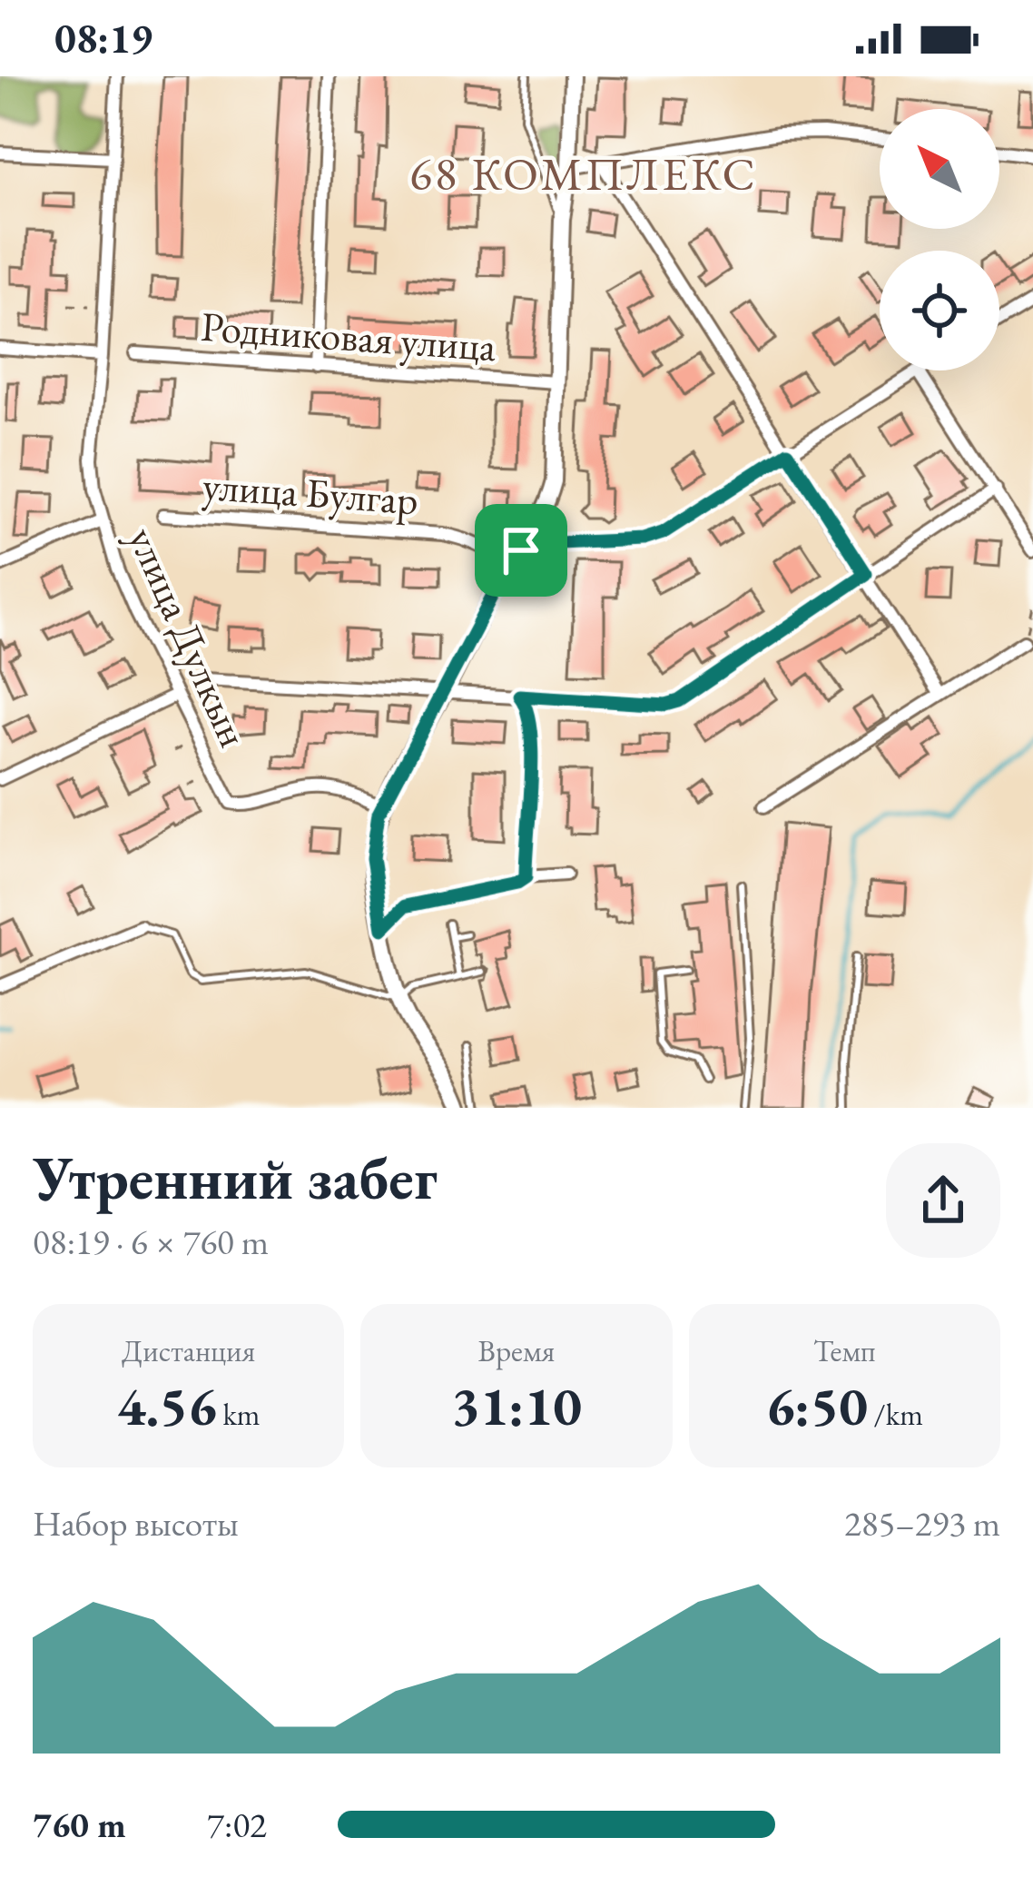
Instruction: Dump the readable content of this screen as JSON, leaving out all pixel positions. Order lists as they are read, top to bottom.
{
  "streets": {
    "street": ["Родниковая улица", "улица Булгар", "улица Дулкын"]
  },
  "districts": ["68 КОМПЛЕКС"],
  "north": "top left",
  "page": {
    "status": "08:19",
    "heading": ["Утренний забег", "08:19 · 6 × 760 m"],
    "stats": [
      ["Дистанция", "4.56 km"],
      ["Время", "31:10"],
      ["Темп", "6:50 /km"]
    ],
    "chart": ["Набор высоты", "285–293 m"],
    "list": [
      {
        "name": "760 m",
        "note": "7:02"
      }
    ]
  }
}
